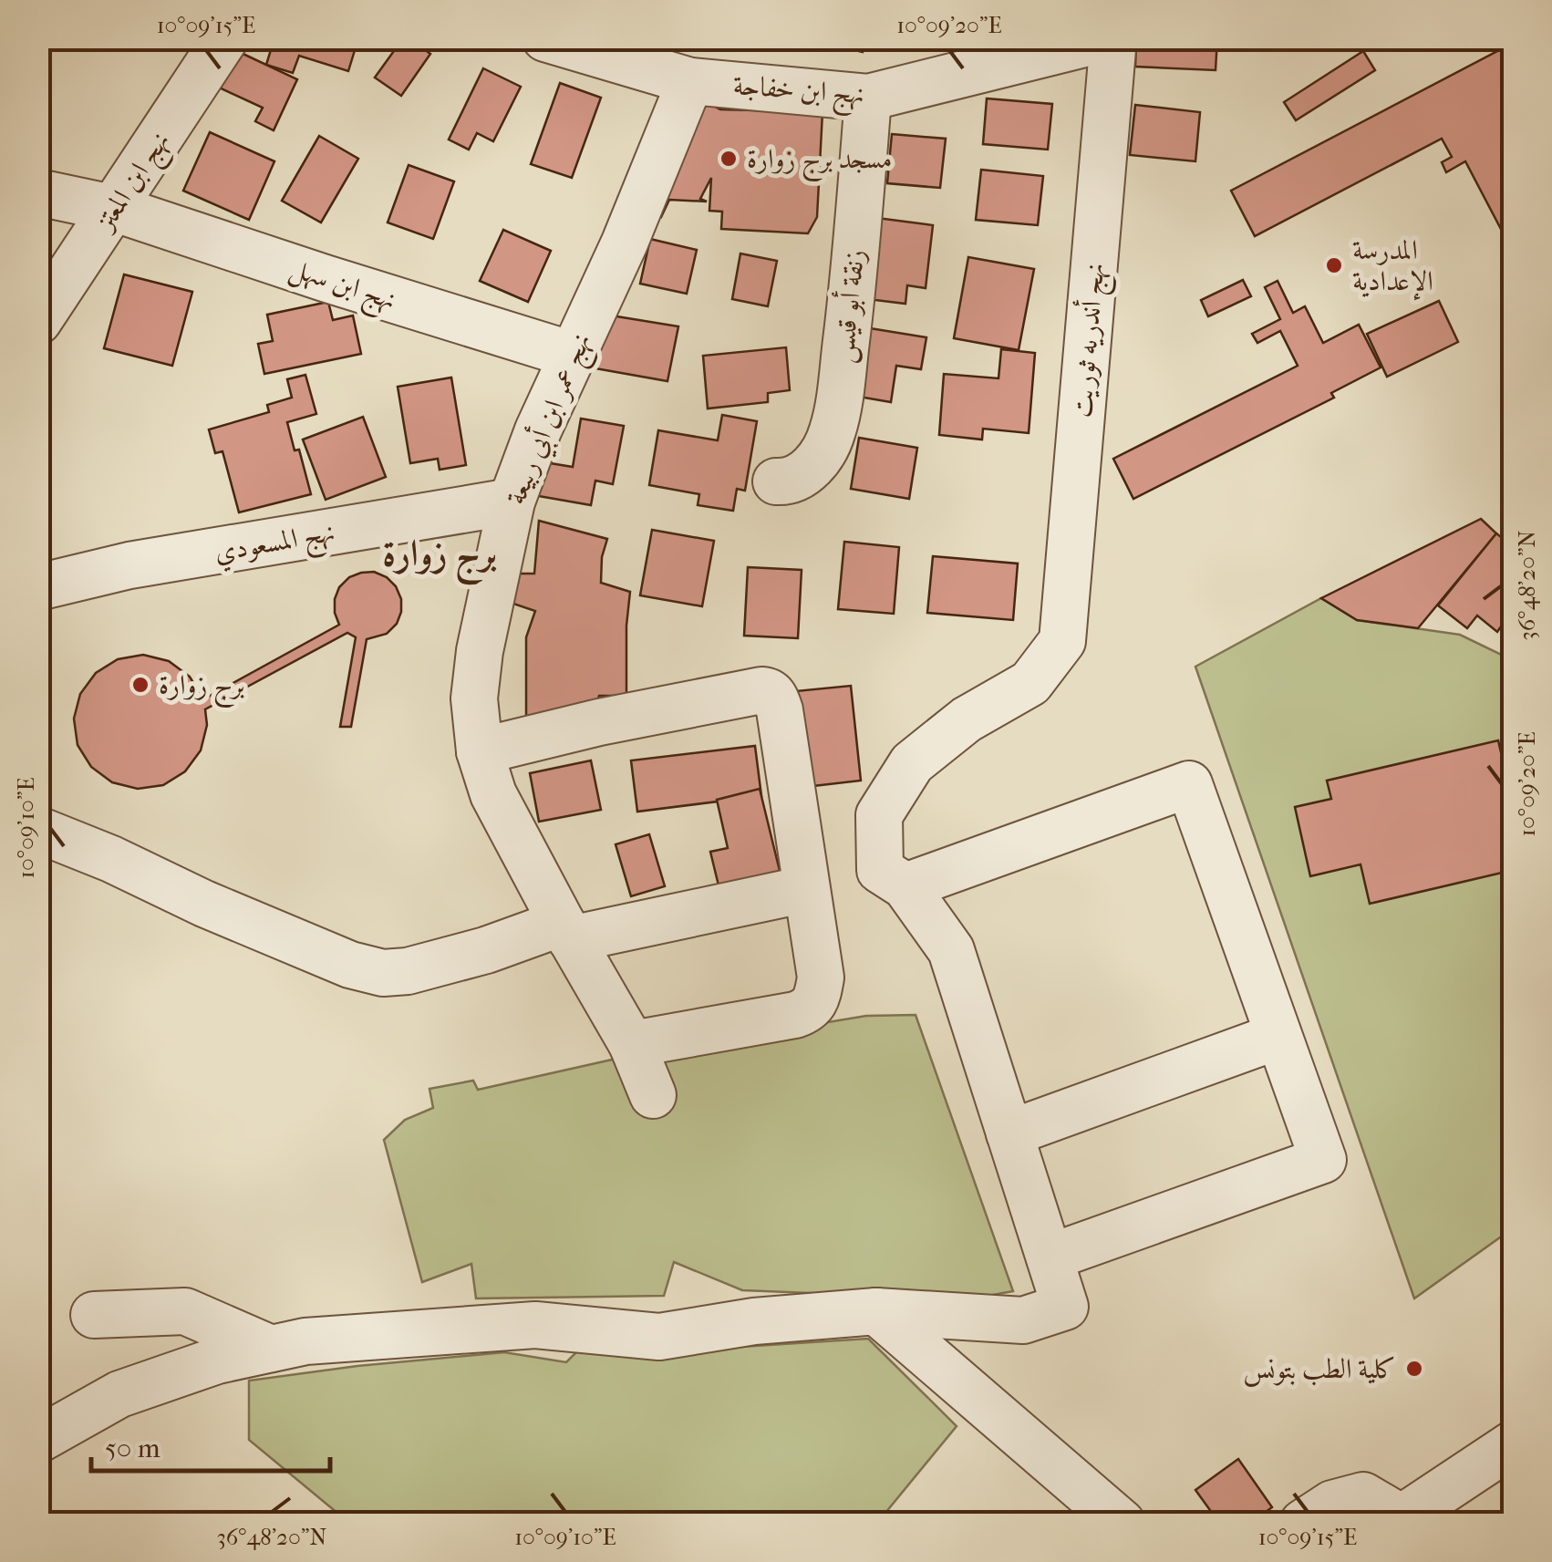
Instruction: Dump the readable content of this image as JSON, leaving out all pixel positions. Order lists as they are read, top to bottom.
{
  "streets": {
    "street": [
      "نهج ابن خفاجة",
      "نهج ابن المعتز",
      "نهج ابن سهل",
      "زنقة أبو قيس",
      "نهج أندريه ثوريت",
      "نهج عمر ابن أبي ربيعة",
      "نهج المسعودي"
    ]
  },
  "crossings": [
    ["نهج ابن خفاجة", "زنقة أبو قيس"],
    ["نهج ابن خفاجة", "نهج عمر ابن أبي ربيعة"],
    ["نهج ابن المعتز", "نهج ابن سهل"],
    ["نهج ابن سهل", "نهج عمر ابن أبي ربيعة"],
    ["نهج عمر ابن أبي ربيعة", "نهج المسعودي"]
  ],
  "districts": ["برج زوارة"],
  "places": [
    "مسجد برج زوارة",
    "المدرسة الإعدادية",
    "برج زوارة",
    "كلية الطب بتونس"
  ],
  "scale_bar": "50 m",
  "coordinates": [
    "10°09'15\"E",
    "10°09'20\"E",
    "36°48'20\"N",
    "10°09'10\"E"
  ]
}
